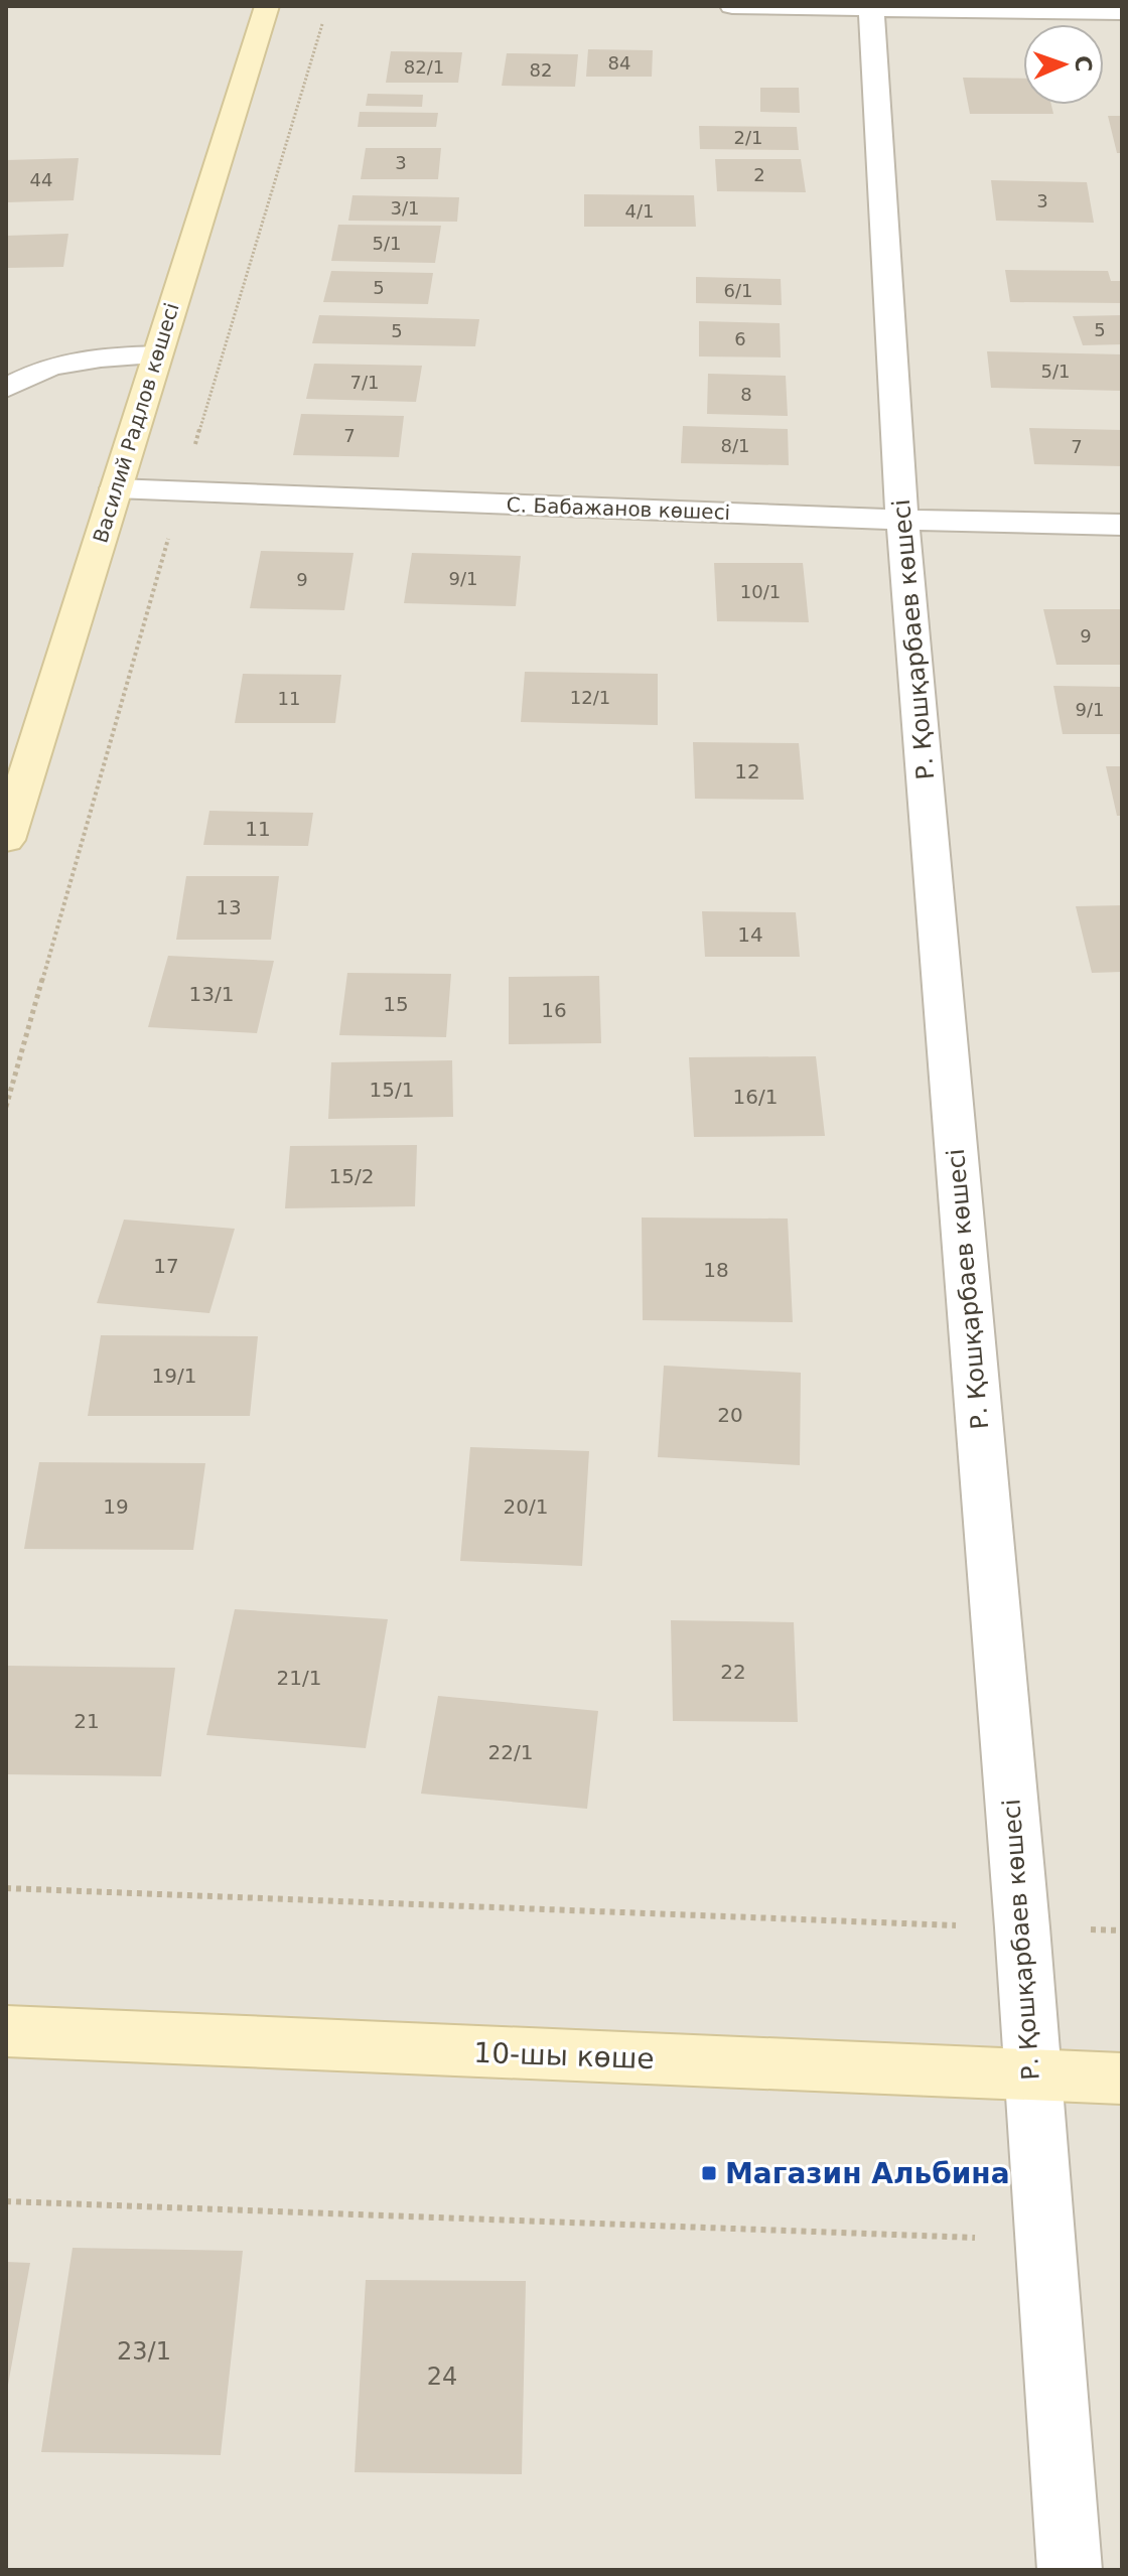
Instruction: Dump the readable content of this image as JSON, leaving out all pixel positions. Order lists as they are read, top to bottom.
{
  "streets": {
    "street": [
      "Василий Радлов көшесі",
      "С. Бабажанов көшесі",
      "Р. Қошқарбаев көшесі",
      "10-шы көше"
    ]
  },
  "crossings": [
    ["Василий Радлов көшесі", "С. Бабажанов көшесі"],
    ["С. Бабажанов көшесі", "Р. Қошқарбаев көшесі"],
    ["Р. Қошқарбаев көшесі", "10-шы көше"]
  ],
  "places": {
    "transit": ["Магазин Альбина"]
  },
  "house_numbers": [
    "84",
    "82/1",
    "82",
    "2/1",
    "3",
    "2",
    "44",
    "3",
    "3/1",
    "4/1",
    "5/1",
    "5",
    "6/1",
    "5",
    "5",
    "6",
    "5/1",
    "7/1",
    "8",
    "7",
    "8/1",
    "7",
    "9/1",
    "9",
    "10/1",
    "9",
    "12/1",
    "11",
    "9/1",
    "12",
    "11",
    "13",
    "14",
    "13/1",
    "15",
    "16",
    "15/1",
    "16/1",
    "15/2",
    "17",
    "18",
    "19/1",
    "20",
    "19",
    "20/1",
    "22",
    "21/1",
    "21",
    "22/1",
    "23/1",
    "24"
  ],
  "north": "right"
}
